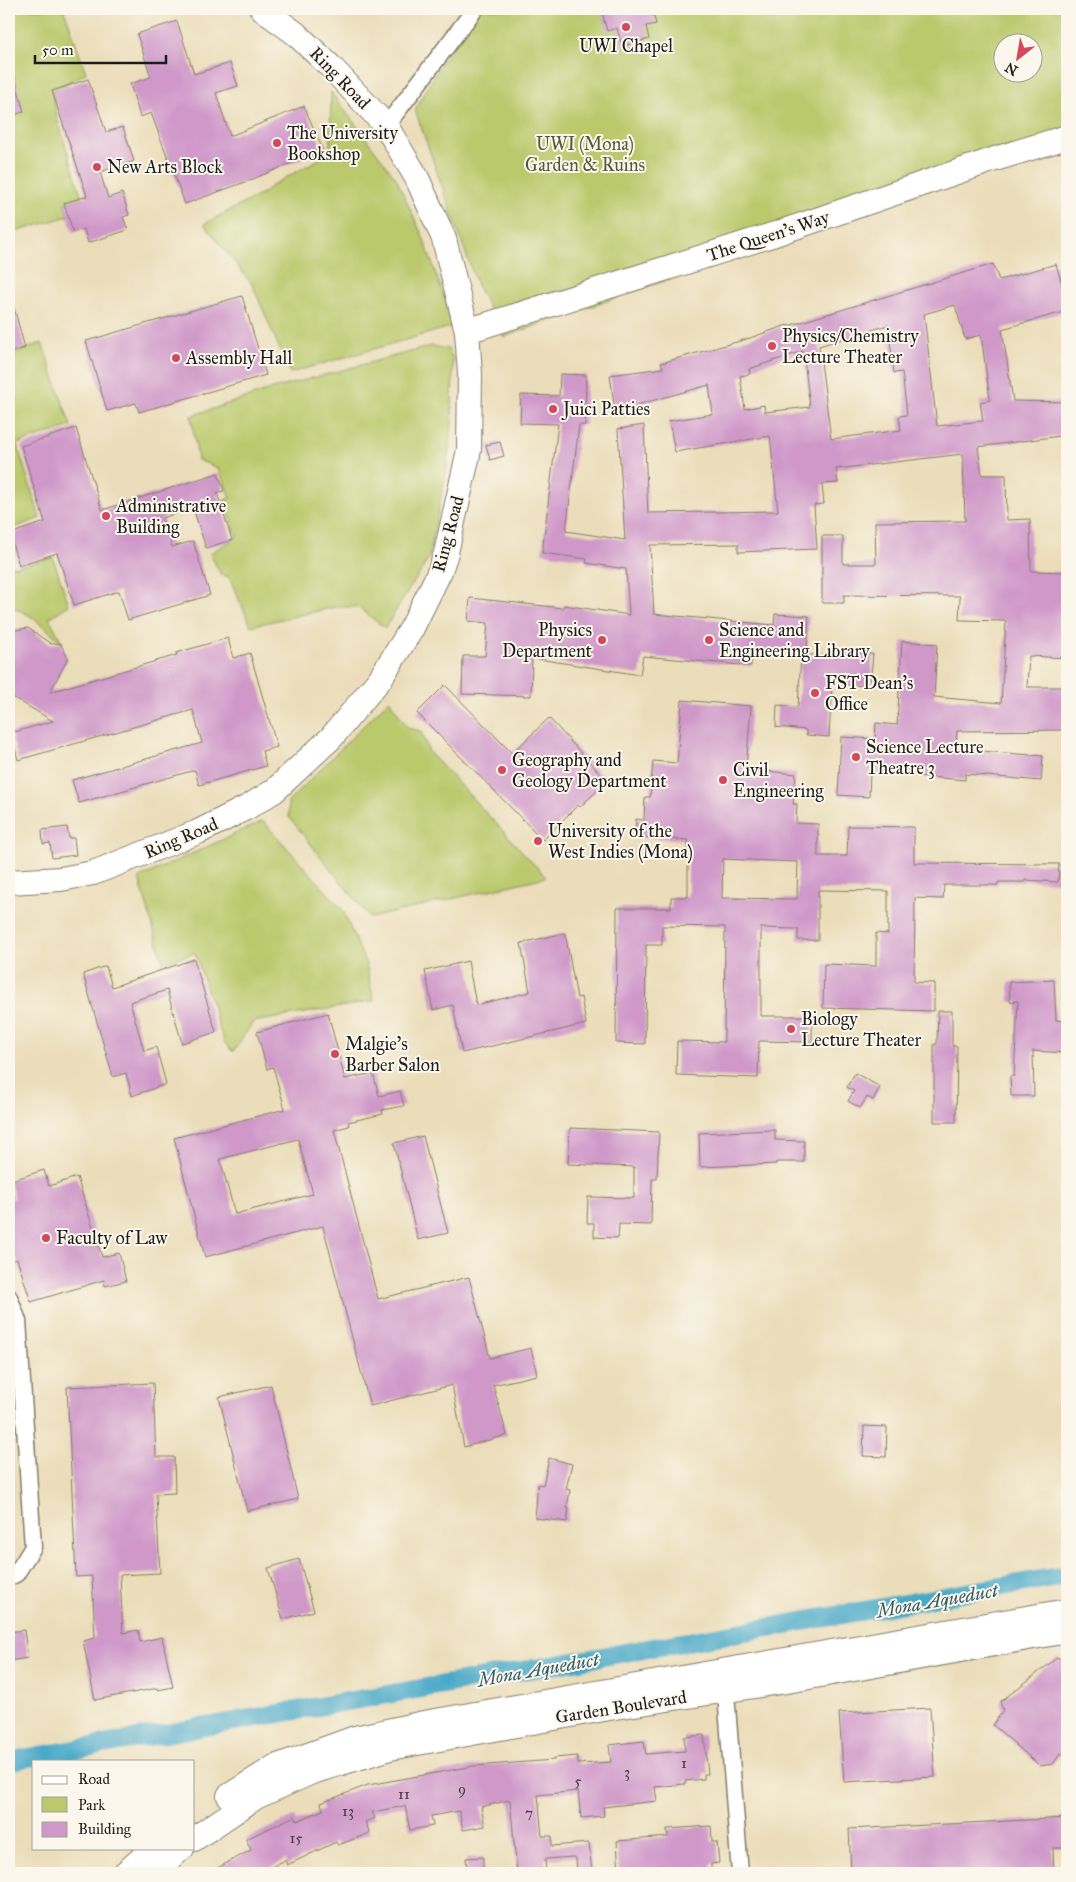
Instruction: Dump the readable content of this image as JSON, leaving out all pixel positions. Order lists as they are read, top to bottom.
{
  "streets": {
    "street": ["Ring Road", "The Queen's Way", "Garden Boulevard"]
  },
  "crossings": [
    ["Ring Road", "The Queen's Way"]
  ],
  "water": ["Mona Aqueduct"],
  "parks": ["UWI (Mona) Garden & Ruins"],
  "places": [
    "UWI Chapel",
    "The University Bookshop",
    "New Arts Block",
    "Physics/Chemistry Lecture Theater",
    "Assembly Hall",
    "Juici Patties",
    "Administrative Building",
    "Physics Department",
    "Science and Engineering Library",
    "FST Dean's Office",
    "Science Lecture Theatre 3",
    "Geography and Geology Department",
    "Civil Engineering",
    "University of the West Indies (Mona)",
    "Biology Lecture Theater",
    "Malgie's Barber Salon",
    "Faculty of Law"
  ],
  "house_numbers": [
    "1",
    "3",
    "5",
    "9",
    "11",
    "13",
    "7",
    "15"
  ],
  "legend": ["Road", "Park", "Building"],
  "scale_bar": "50 m",
  "north": "bottom left"
}
